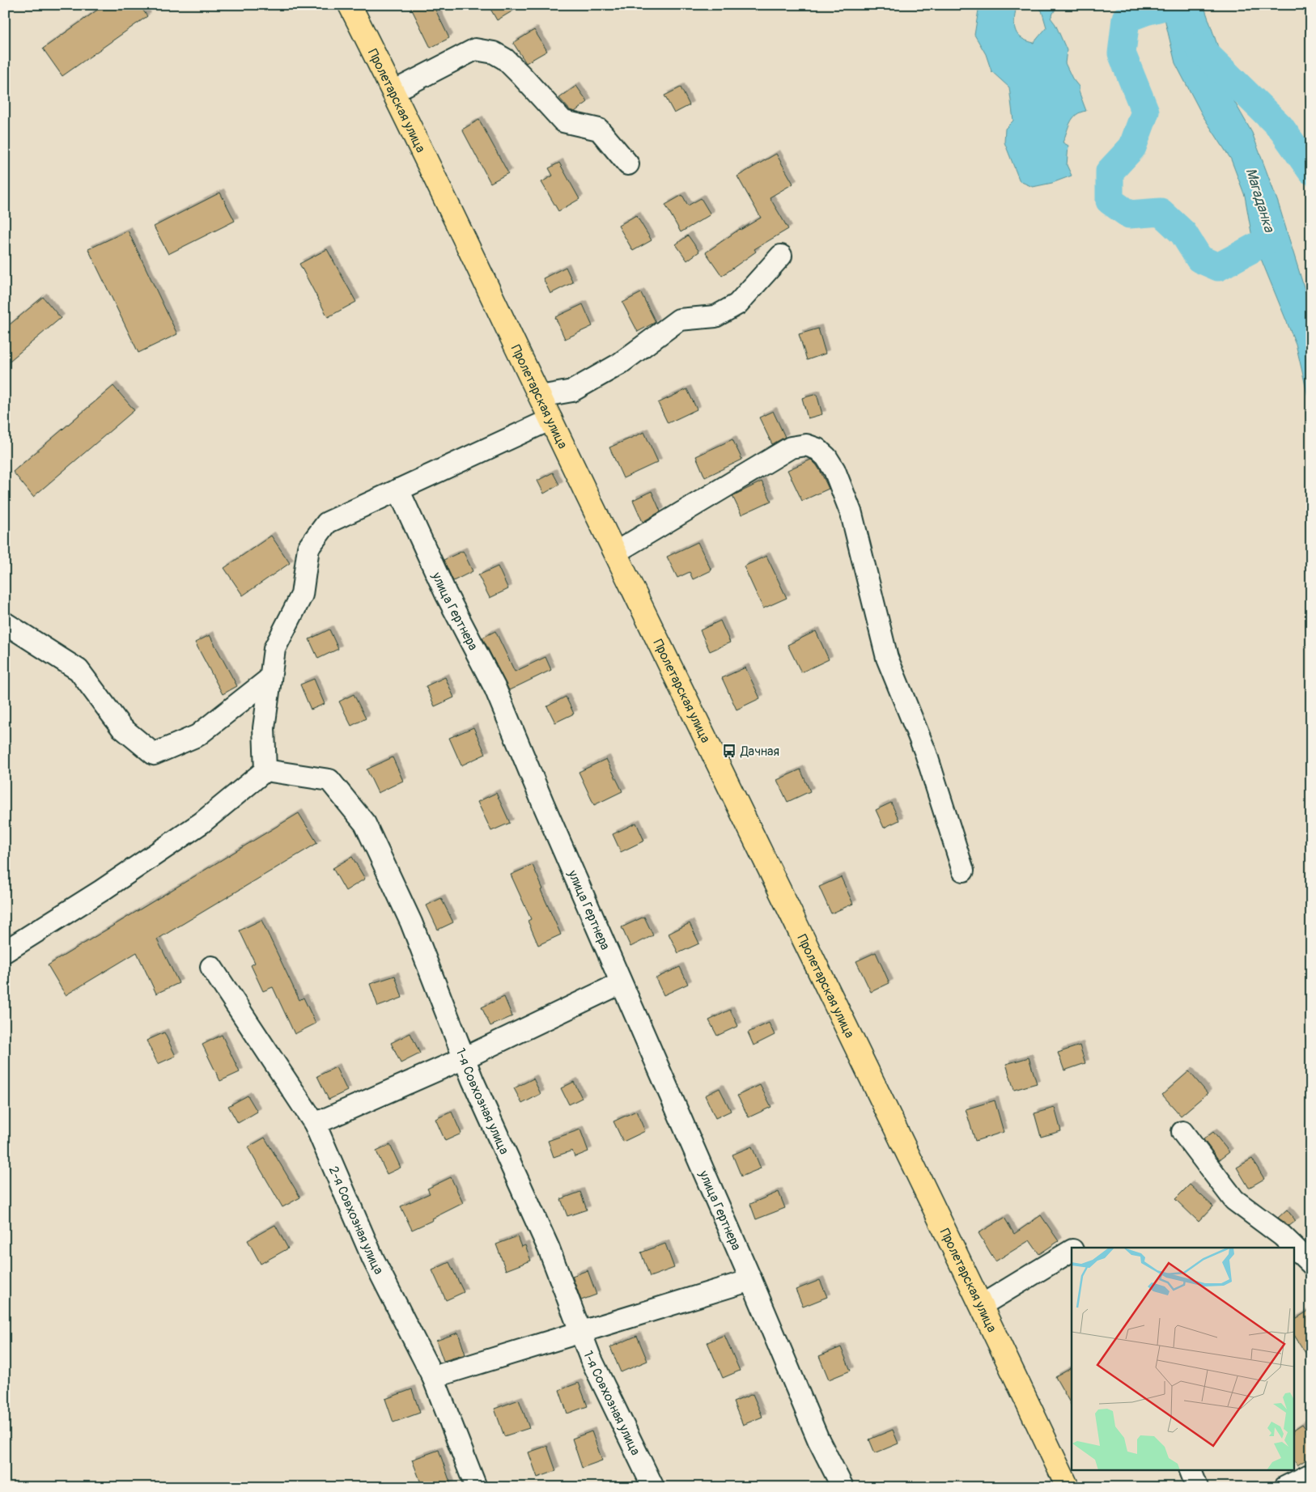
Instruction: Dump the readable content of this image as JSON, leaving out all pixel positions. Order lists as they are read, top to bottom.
{
  "streets": {
    "main road": ["Пролетарская улица"],
    "street": ["улица Гертнера", "1-я Совхозная улица", "2-я Совхозная улица"]
  },
  "water": ["Магаданка"],
  "places": {
    "bus stop": ["Дачная"]
  }
}
